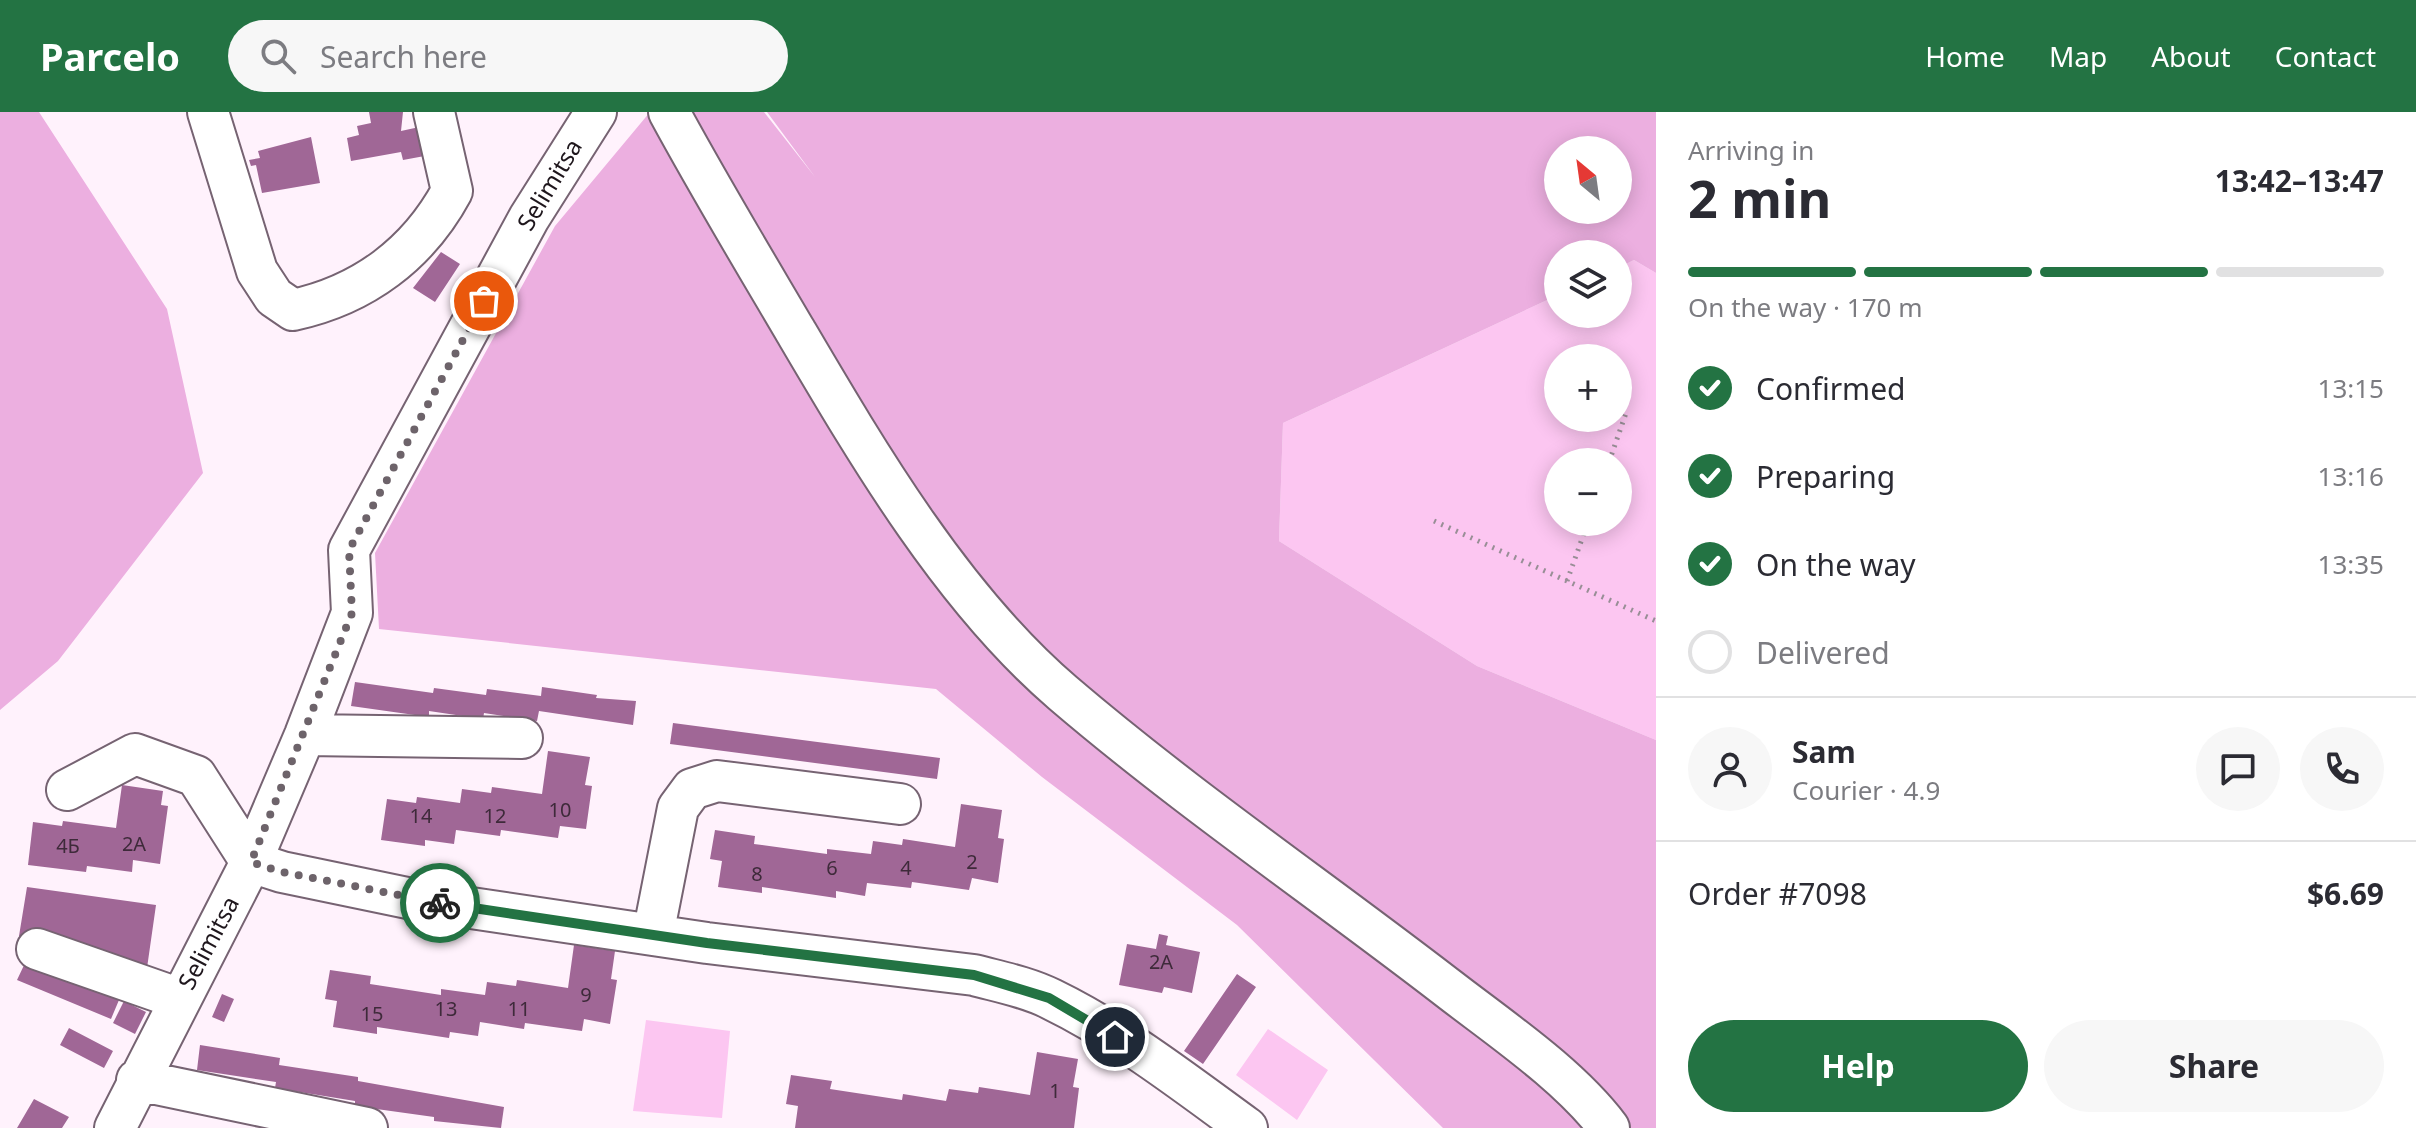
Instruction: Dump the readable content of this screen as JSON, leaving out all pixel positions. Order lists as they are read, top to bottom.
{
  "streets": {
    "street": ["Selimitsa"]
  },
  "house_numbers": [
    "10",
    "14",
    "12",
    "2А",
    "4Б",
    "2",
    "6",
    "4",
    "8",
    "2А",
    "9",
    "13",
    "11",
    "15",
    "1"
  ],
  "north": "top left",
  "page": {
    "header": "Parcelo",
    "search": "Search here",
    "nav": [
      "Home",
      "Map",
      "About",
      "Contact"
    ],
    "heading": ["2 min", "Arriving in", "13:42–13:47"],
    "panel": [
      "Sam",
      "Courier · 4.9",
      "Order #7098",
      "$6.69"
    ],
    "map_buttons": ["+", "−"],
    "bar": "On the way · 170 m",
    "list": [
      ["Confirmed", "13:15"],
      ["Preparing", "13:16"],
      ["On the way", "13:35"],
      "Delivered"
    ],
    "buttons": ["Help", "Share"]
  }
}
